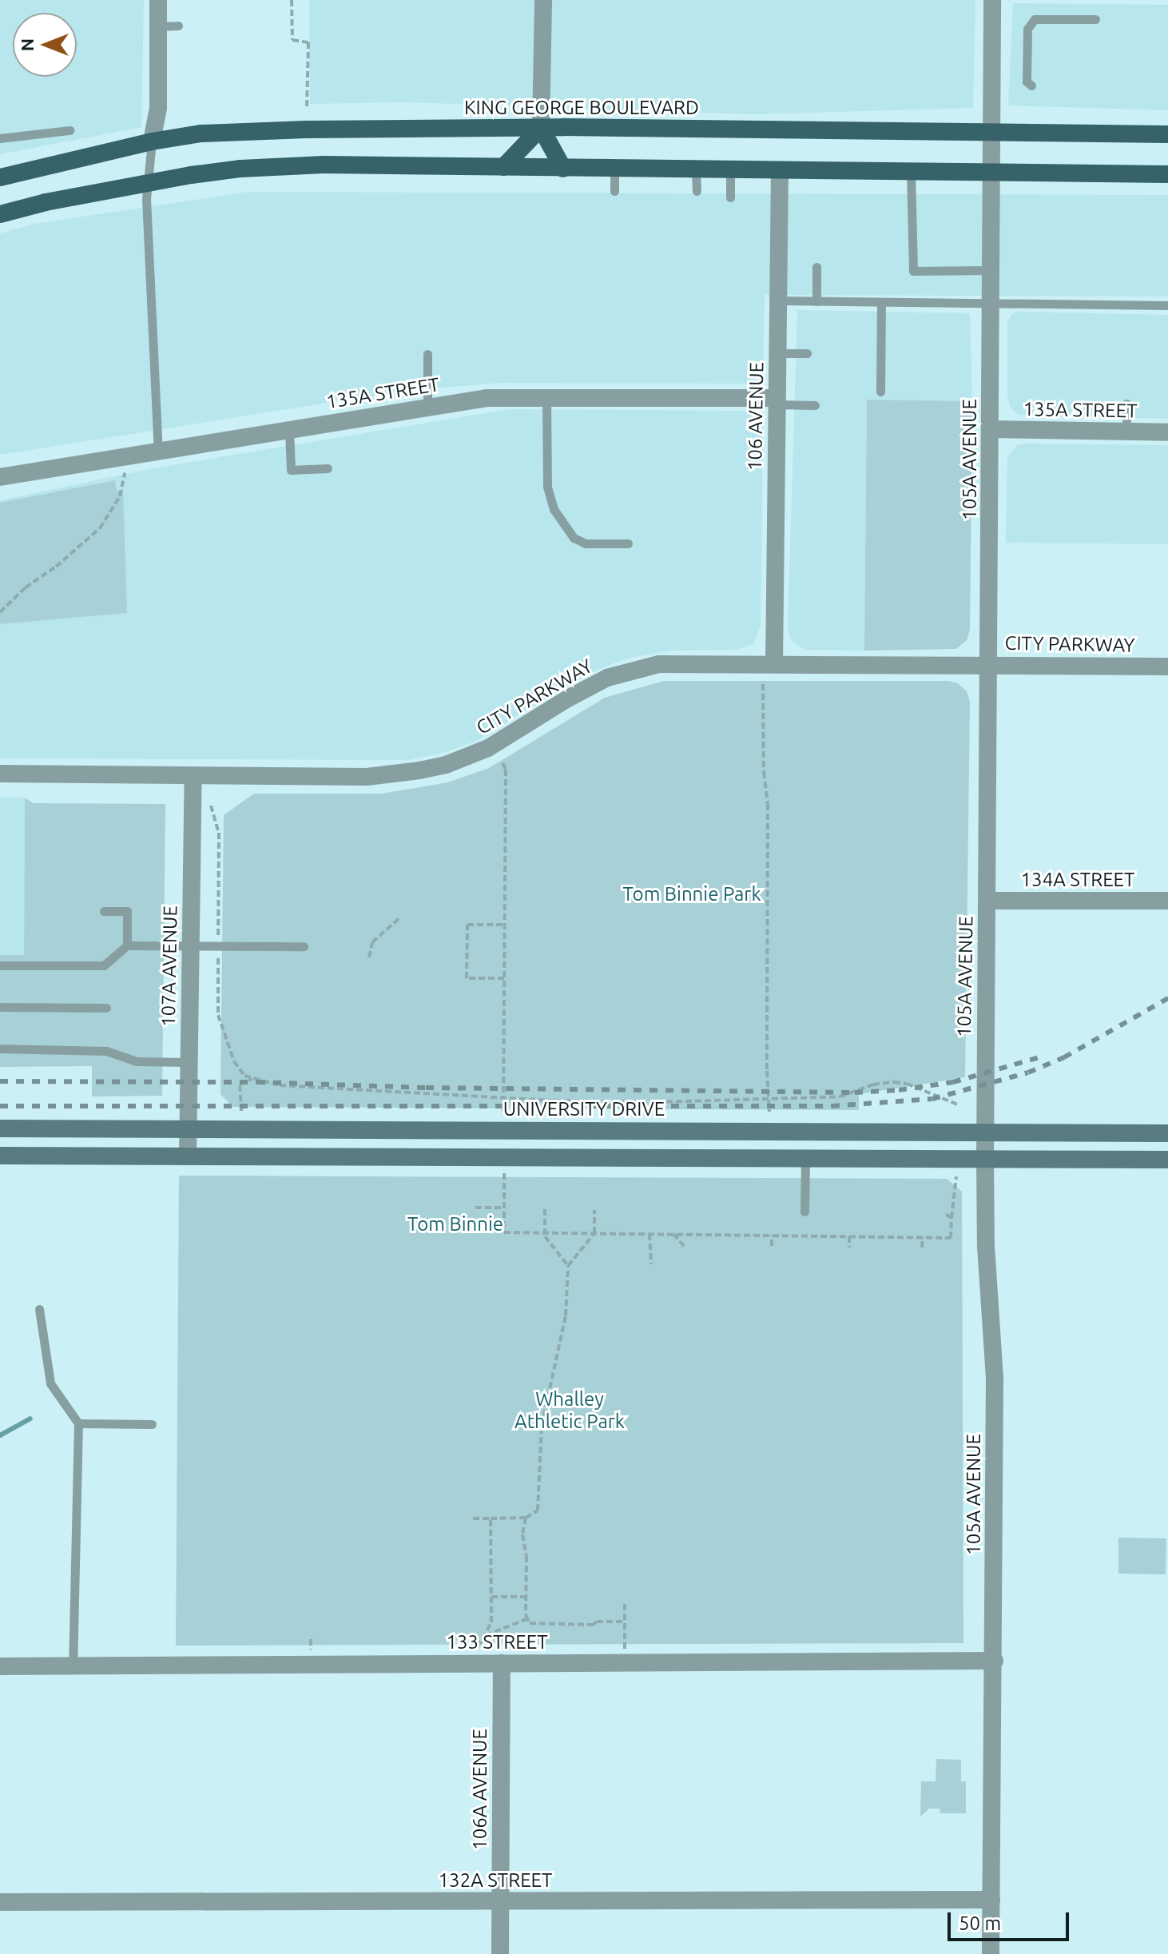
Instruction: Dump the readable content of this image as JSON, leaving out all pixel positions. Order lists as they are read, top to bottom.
{
  "streets": {
    "main road": ["KING GEORGE BOULEVARD", "UNIVERSITY DRIVE"],
    "street": [
      "135A STREET",
      "106 AVENUE",
      "105A AVENUE",
      "CITY PARKWAY",
      "134A STREET",
      "107A AVENUE",
      "133 STREET",
      "106A AVENUE",
      "132A STREET"
    ]
  },
  "crossings": [
    ["KING GEORGE BOULEVARD", "105A AVENUE"],
    ["135A STREET", "106 AVENUE"],
    ["135A STREET", "105A AVENUE"],
    ["106 AVENUE", "CITY PARKWAY"],
    ["105A AVENUE", "CITY PARKWAY"],
    ["105A AVENUE", "134A STREET"],
    ["105A AVENUE", "UNIVERSITY DRIVE"],
    ["105A AVENUE", "133 STREET"],
    ["105A AVENUE", "132A STREET"],
    ["CITY PARKWAY", "107A AVENUE"],
    ["107A AVENUE", "UNIVERSITY DRIVE"],
    ["133 STREET", "106A AVENUE"],
    ["106A AVENUE", "132A STREET"]
  ],
  "parks": ["Tom Binnie Park", "Tom Binnie", "Whalley Athletic Park"],
  "scale_bar": "50 m",
  "north": "left"
}
